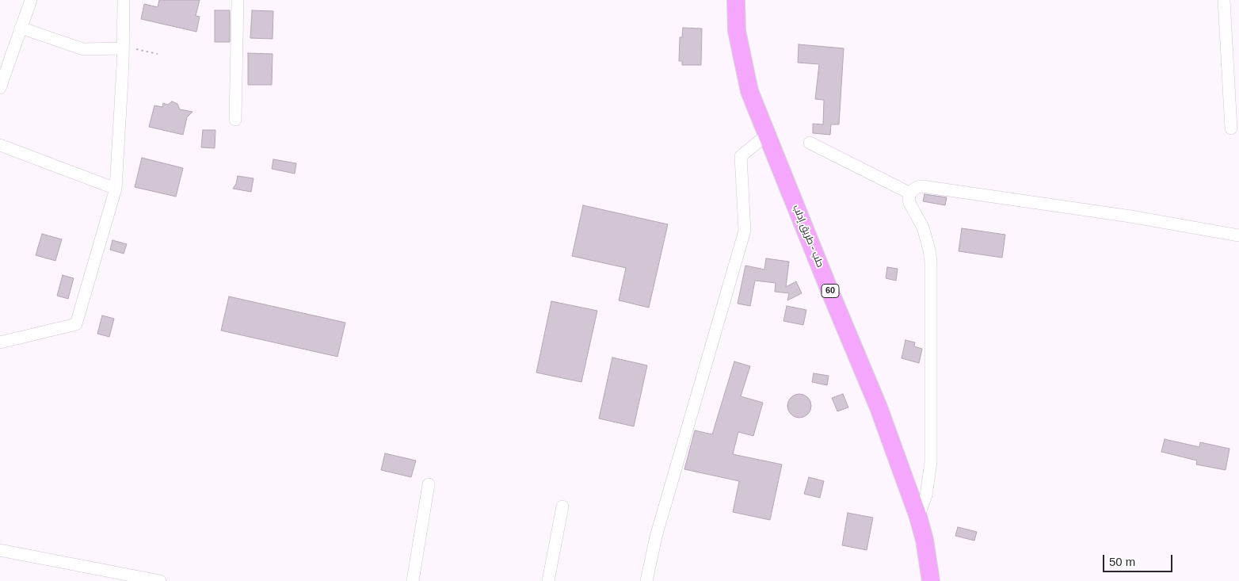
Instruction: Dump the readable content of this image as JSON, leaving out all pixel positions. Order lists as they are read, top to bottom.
{
  "streets": {
    "highway": ["حلب - طريق إدلب", "60"]
  },
  "scale_bar": "50 m"
}
